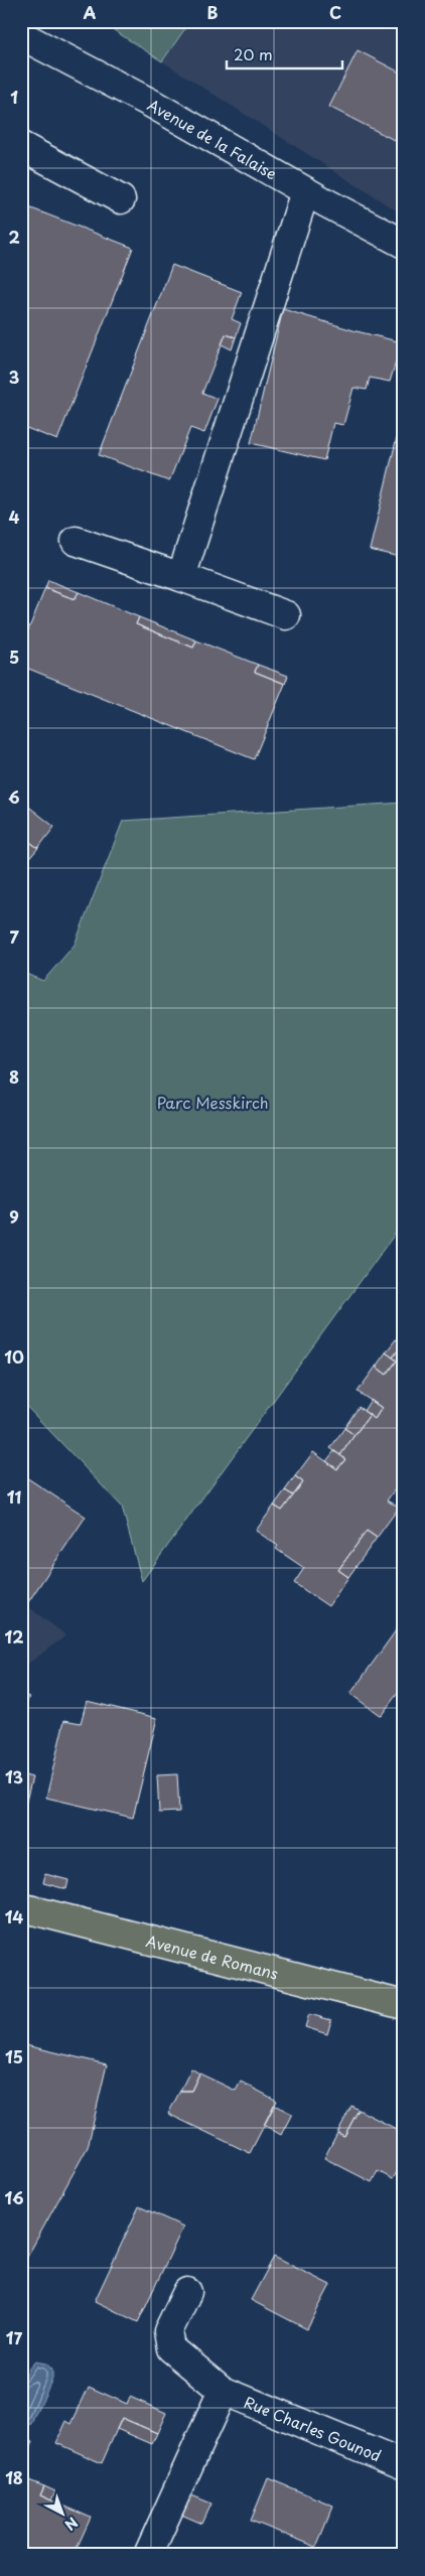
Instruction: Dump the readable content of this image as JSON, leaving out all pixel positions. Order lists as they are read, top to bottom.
{
  "streets": {
    "main road": ["Avenue de Romans"],
    "street": ["Avenue de la Falaise", "Rue Charles Gounod"]
  },
  "parks": ["Parc Messkirch"],
  "scale_bar": "20 m",
  "north": "bottom right",
  "grid": {
    "columns": ["A", "B", "C"],
    "rows": [
      "1",
      "2",
      "3",
      "4",
      "5",
      "6",
      "7",
      "8",
      "9",
      "10",
      "11",
      "12",
      "13",
      "14",
      "15",
      "16",
      "17",
      "18"
    ]
  }
}
